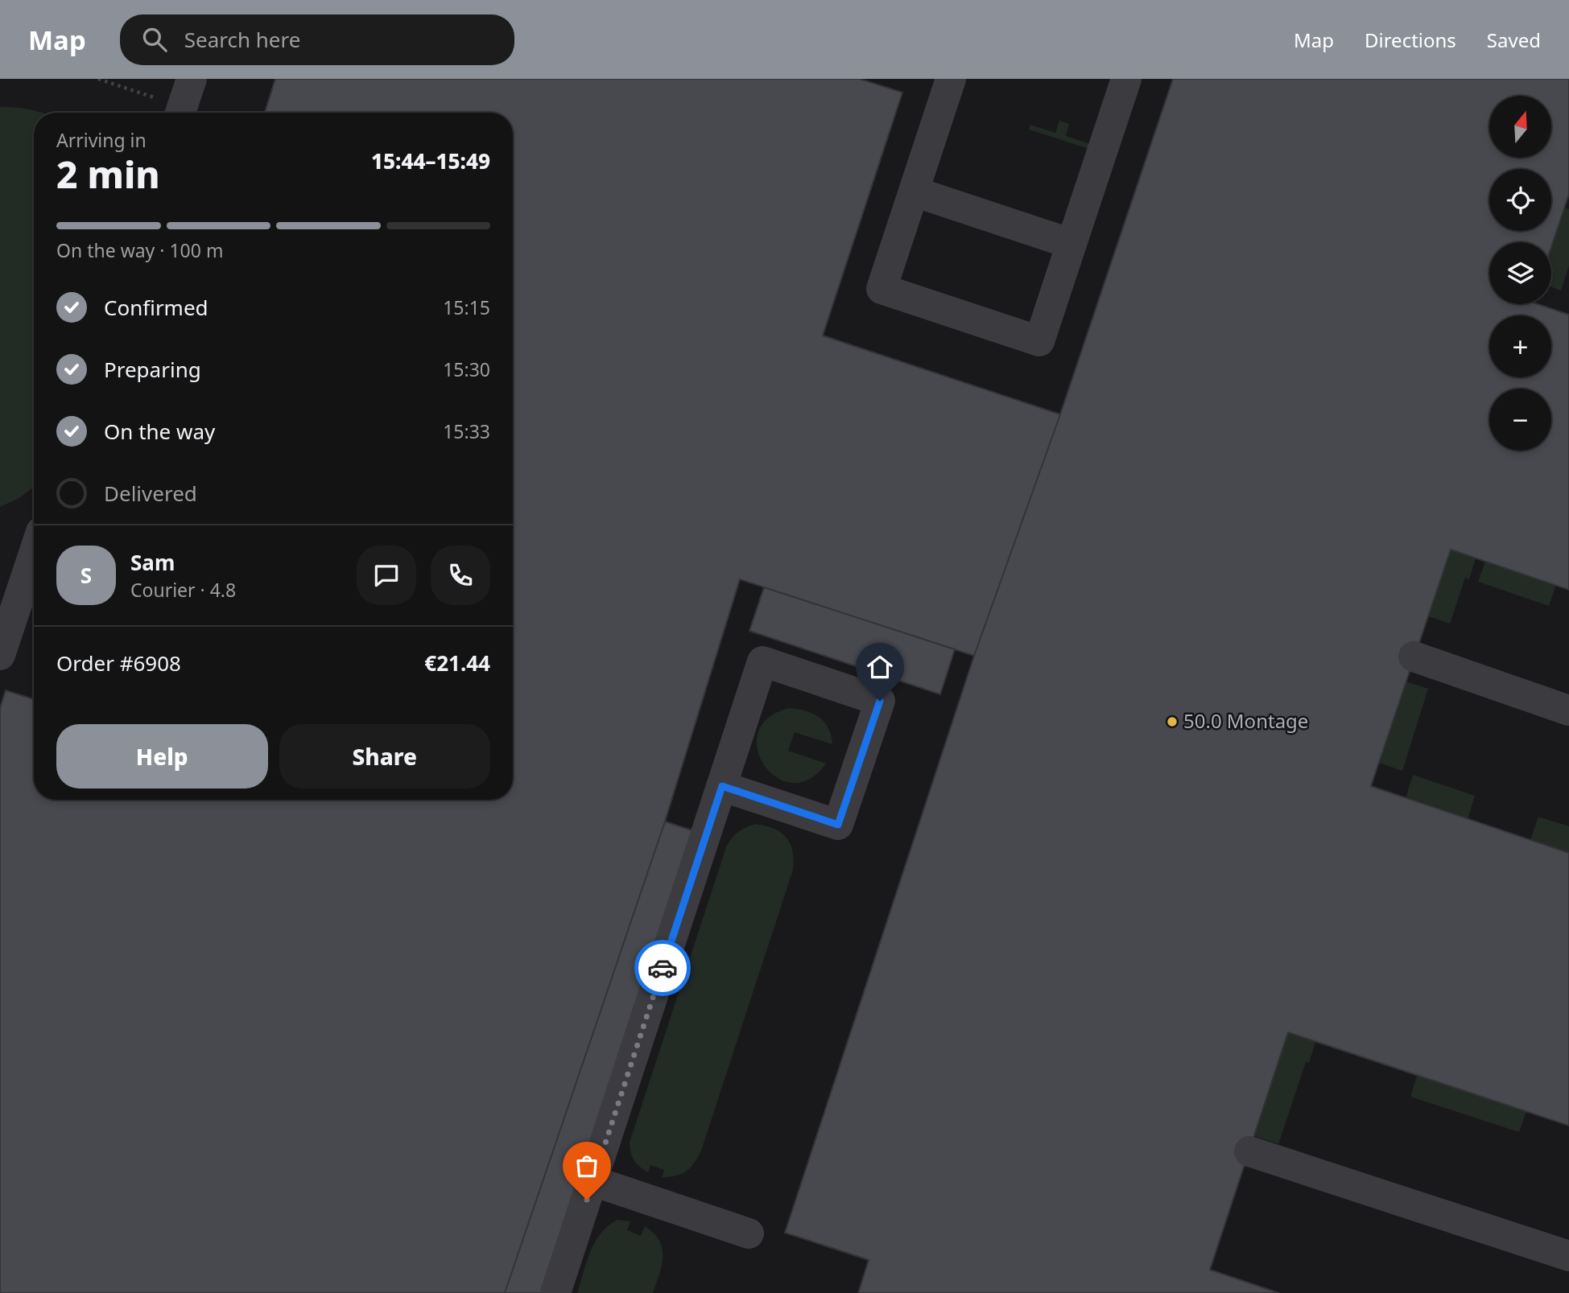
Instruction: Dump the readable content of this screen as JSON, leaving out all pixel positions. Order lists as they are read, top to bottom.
{
  "places": ["50.0 Montage"],
  "north": "top",
  "page": {
    "header": "Map",
    "search": "Search here",
    "nav": ["Map", "Directions", "Saved"],
    "map_buttons": ["+", "−"],
    "heading": ["2 min", "Arriving in", "15:44–15:49"],
    "panel": [
      "Sam",
      "Courier · 4.8",
      "Order #6908",
      "€21.44"
    ],
    "bar": "On the way · 100 m",
    "list": [
      ["Confirmed", "15:15"],
      ["Preparing", "15:30"],
      ["On the way", "15:33"],
      "Delivered"
    ],
    "round": "S",
    "buttons": ["Help", "Share"]
  }
}
